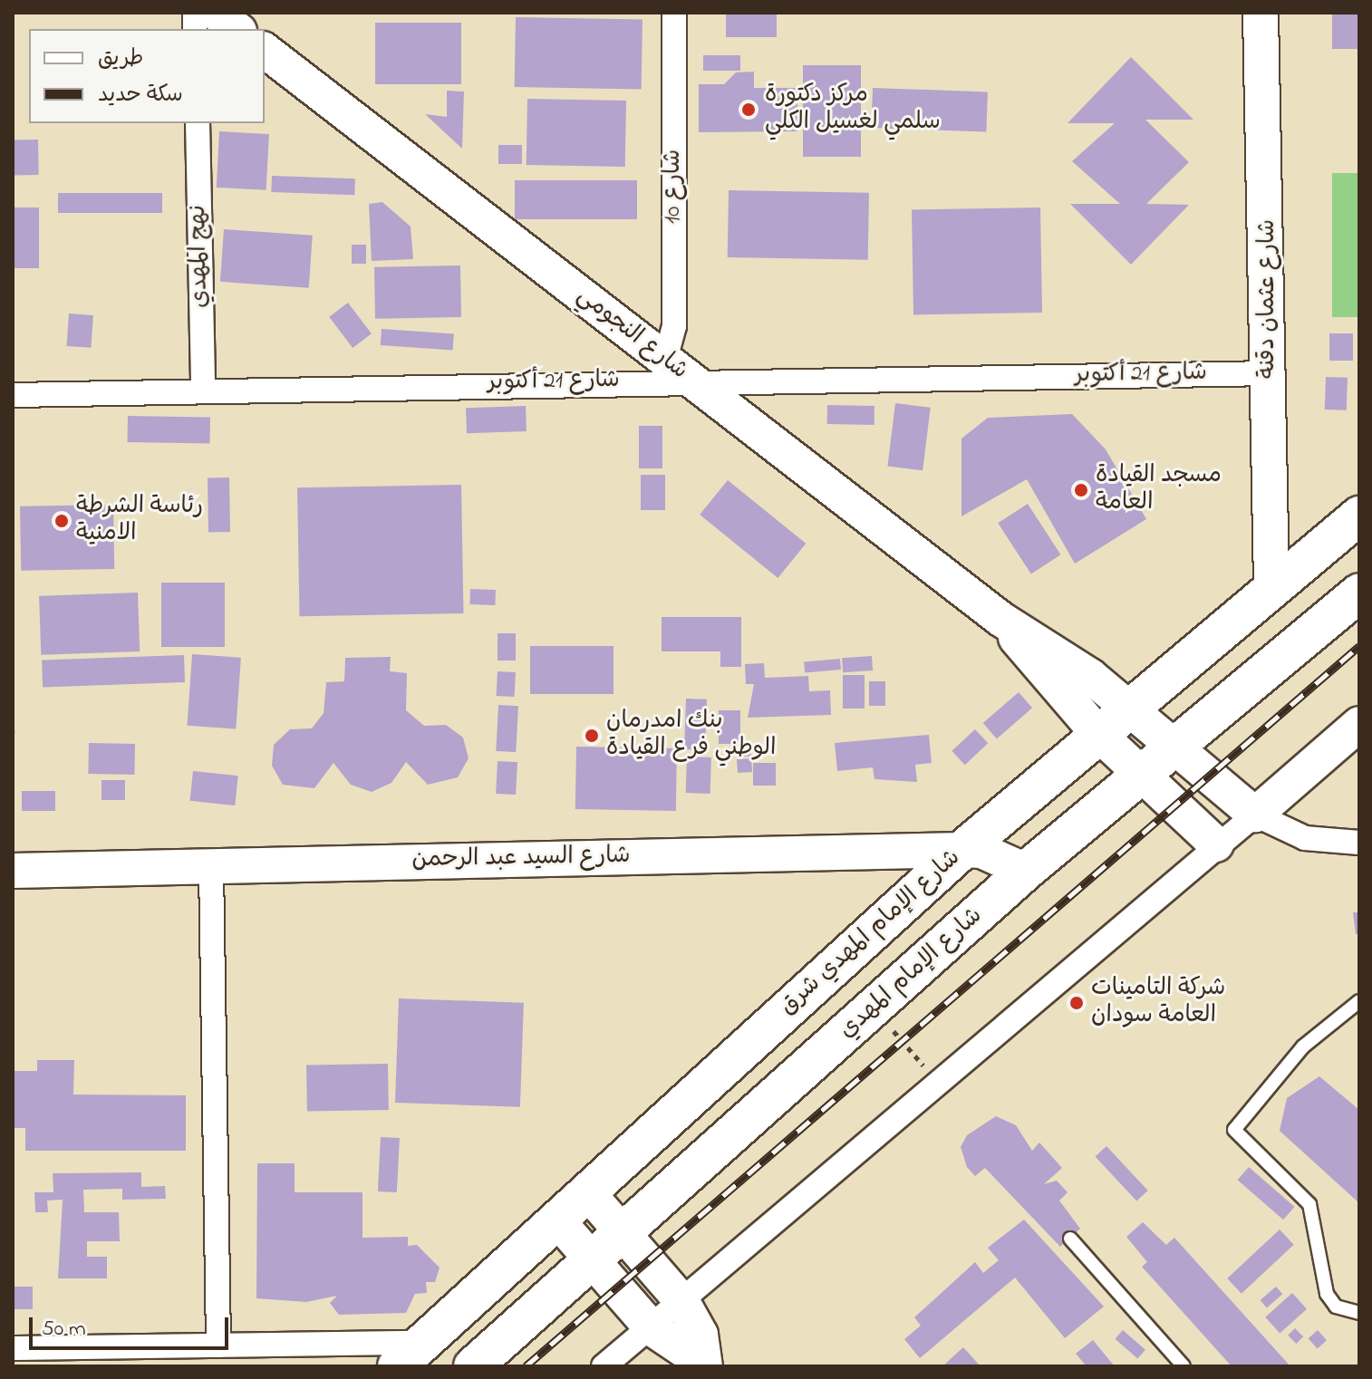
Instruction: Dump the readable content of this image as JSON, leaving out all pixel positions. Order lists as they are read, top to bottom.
{
  "streets": {
    "main road": ["شارع الإمام المهدي شرق", "شارع الإمام المهدي"],
    "street": [
      "شارع 10",
      "نهج المهدي",
      "شارع عثمان دقنة",
      "شارع النجومي",
      "شارع 21 أكتوبر",
      "شارع السيد عبد الرحمن"
    ]
  },
  "crossings": [
    ["شارع 10", "شارع النجومي"],
    ["شارع 10", "شارع 21 أكتوبر"],
    ["نهج المهدي", "شارع 21 أكتوبر"],
    ["شارع عثمان دقنة", "شارع 21 أكتوبر"],
    ["شارع عثمان دقنة", "شارع الإمام المهدي شرق"],
    ["شارع النجومي", "شارع 21 أكتوبر"],
    ["شارع النجومي", "شارع الإمام المهدي شرق"],
    ["شارع النجومي", "شارع الإمام المهدي"],
    ["شارع السيد عبد الرحمن", "شارع الإمام المهدي شرق"],
    ["شارع السيد عبد الرحمن", "شارع الإمام المهدي"]
  ],
  "places": [
    "مركز دكتورة سلمي لغسيل الكلي",
    "مسجد القيادة العامة",
    "رئاسة الشرطة الامنية",
    "بنك امدرمان الوطني فرع القيادة",
    "شركة التامينات العامة سودان"
  ],
  "legend": ["طريق", "سكة حديد"],
  "scale_bar": "50 m"
}
